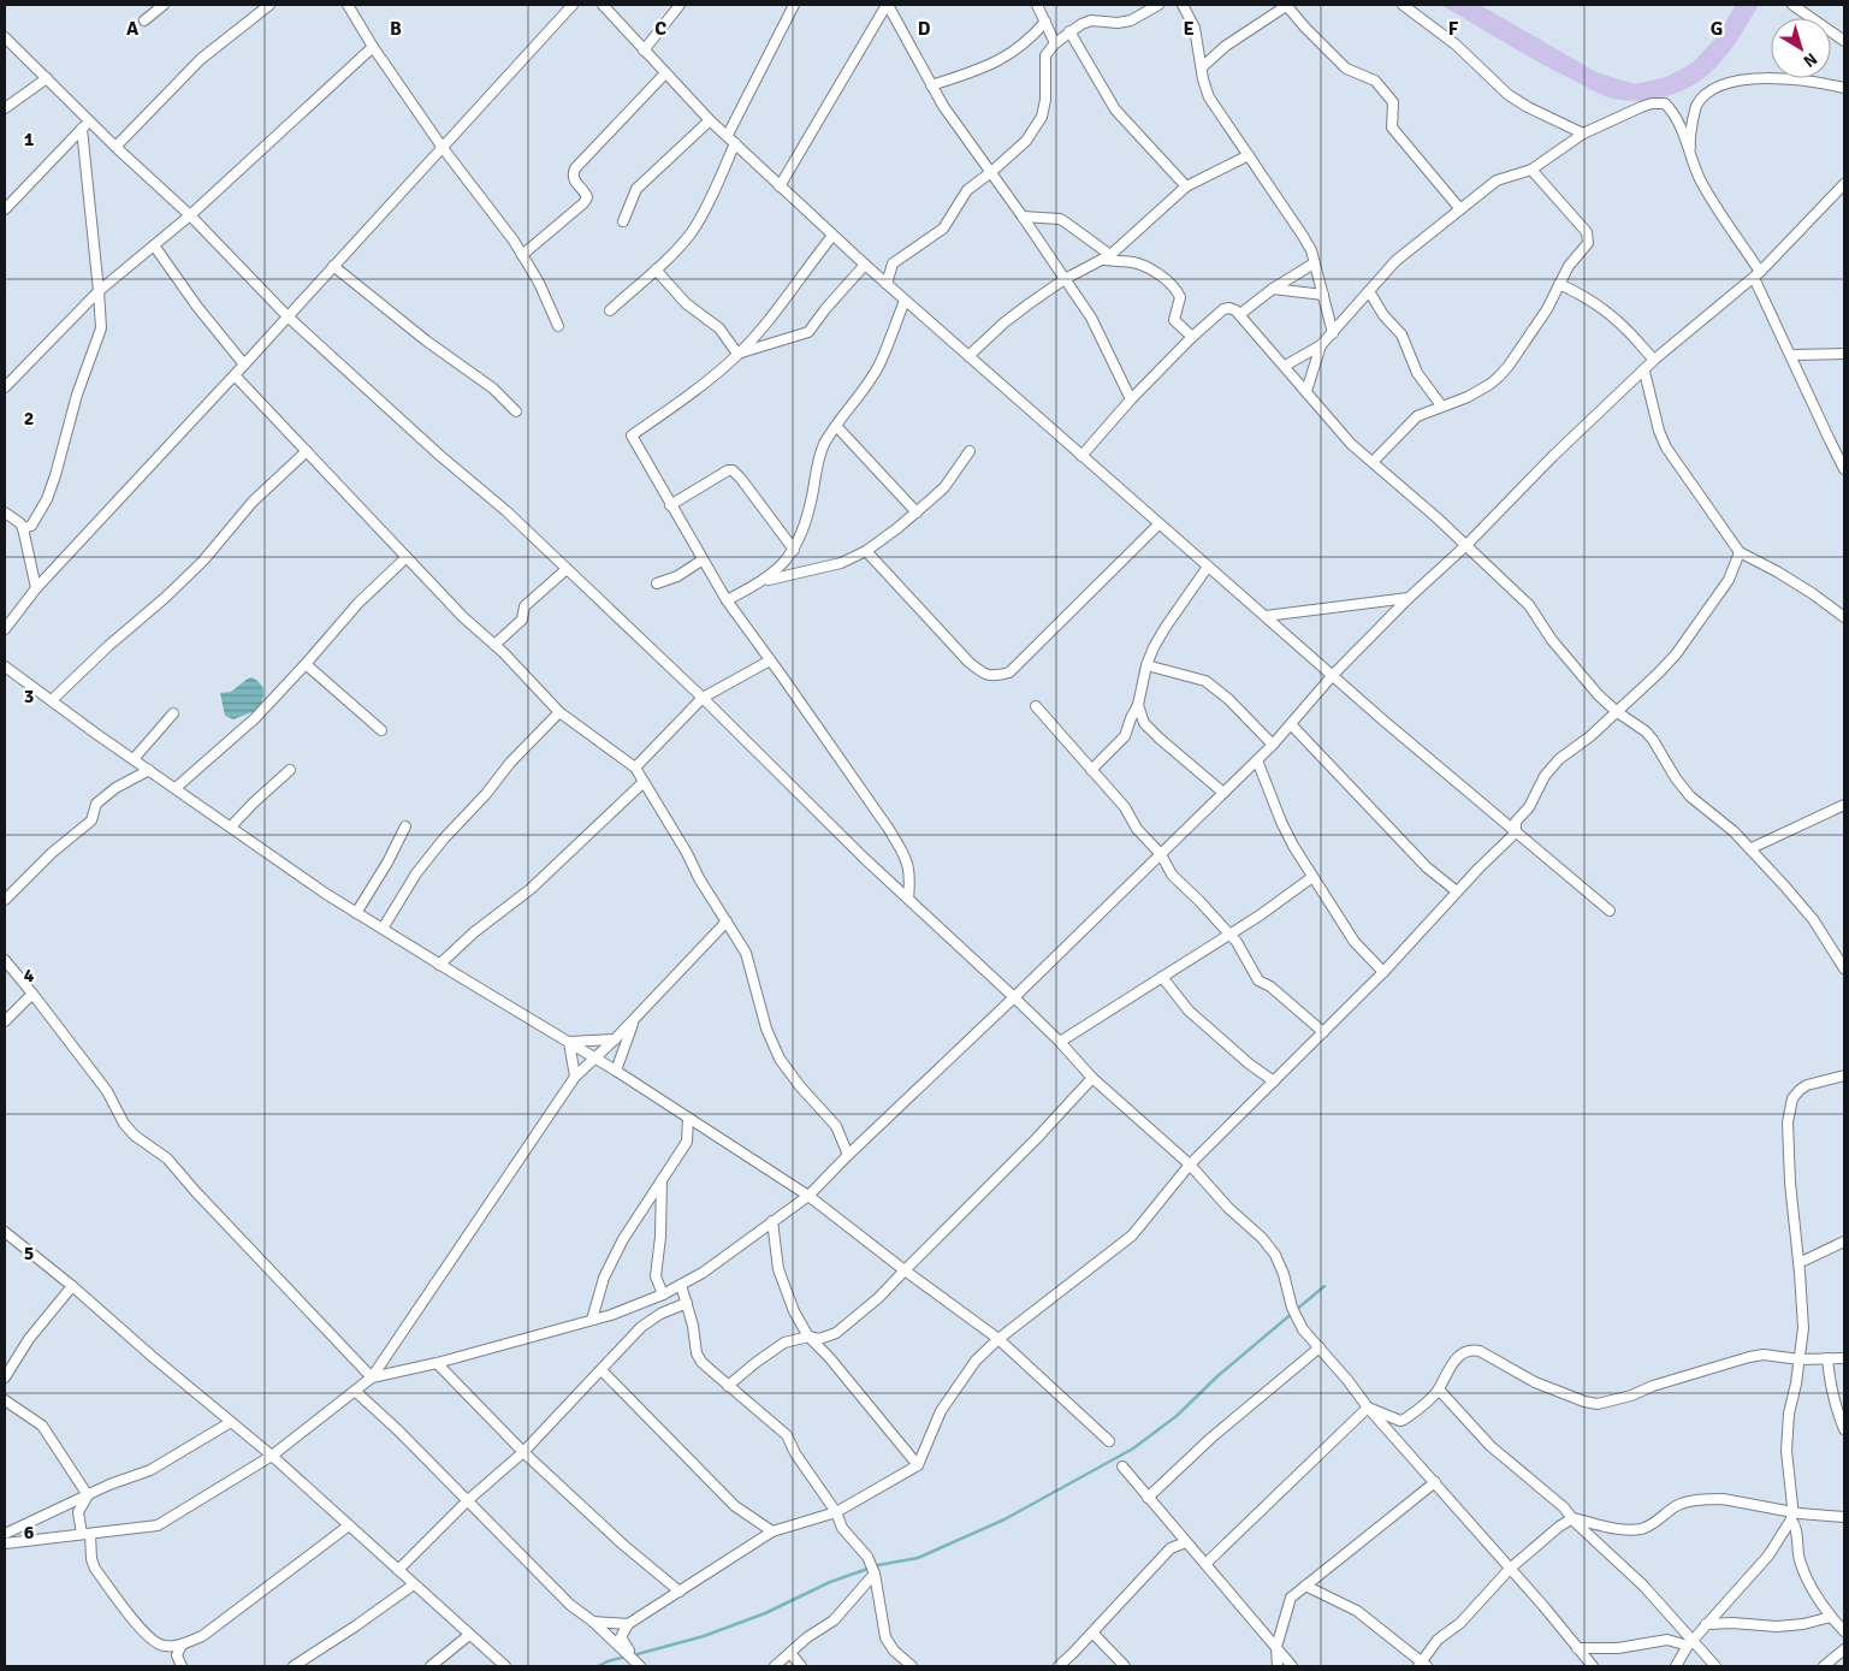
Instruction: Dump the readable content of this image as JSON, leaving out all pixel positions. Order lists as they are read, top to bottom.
{
  "north": "bottom right",
  "grid": {
    "columns": [
      "A",
      "B",
      "C",
      "D",
      "E",
      "F",
      "G"
    ],
    "rows": [
      "1",
      "2",
      "3",
      "4",
      "5",
      "6"
    ]
  }
}
